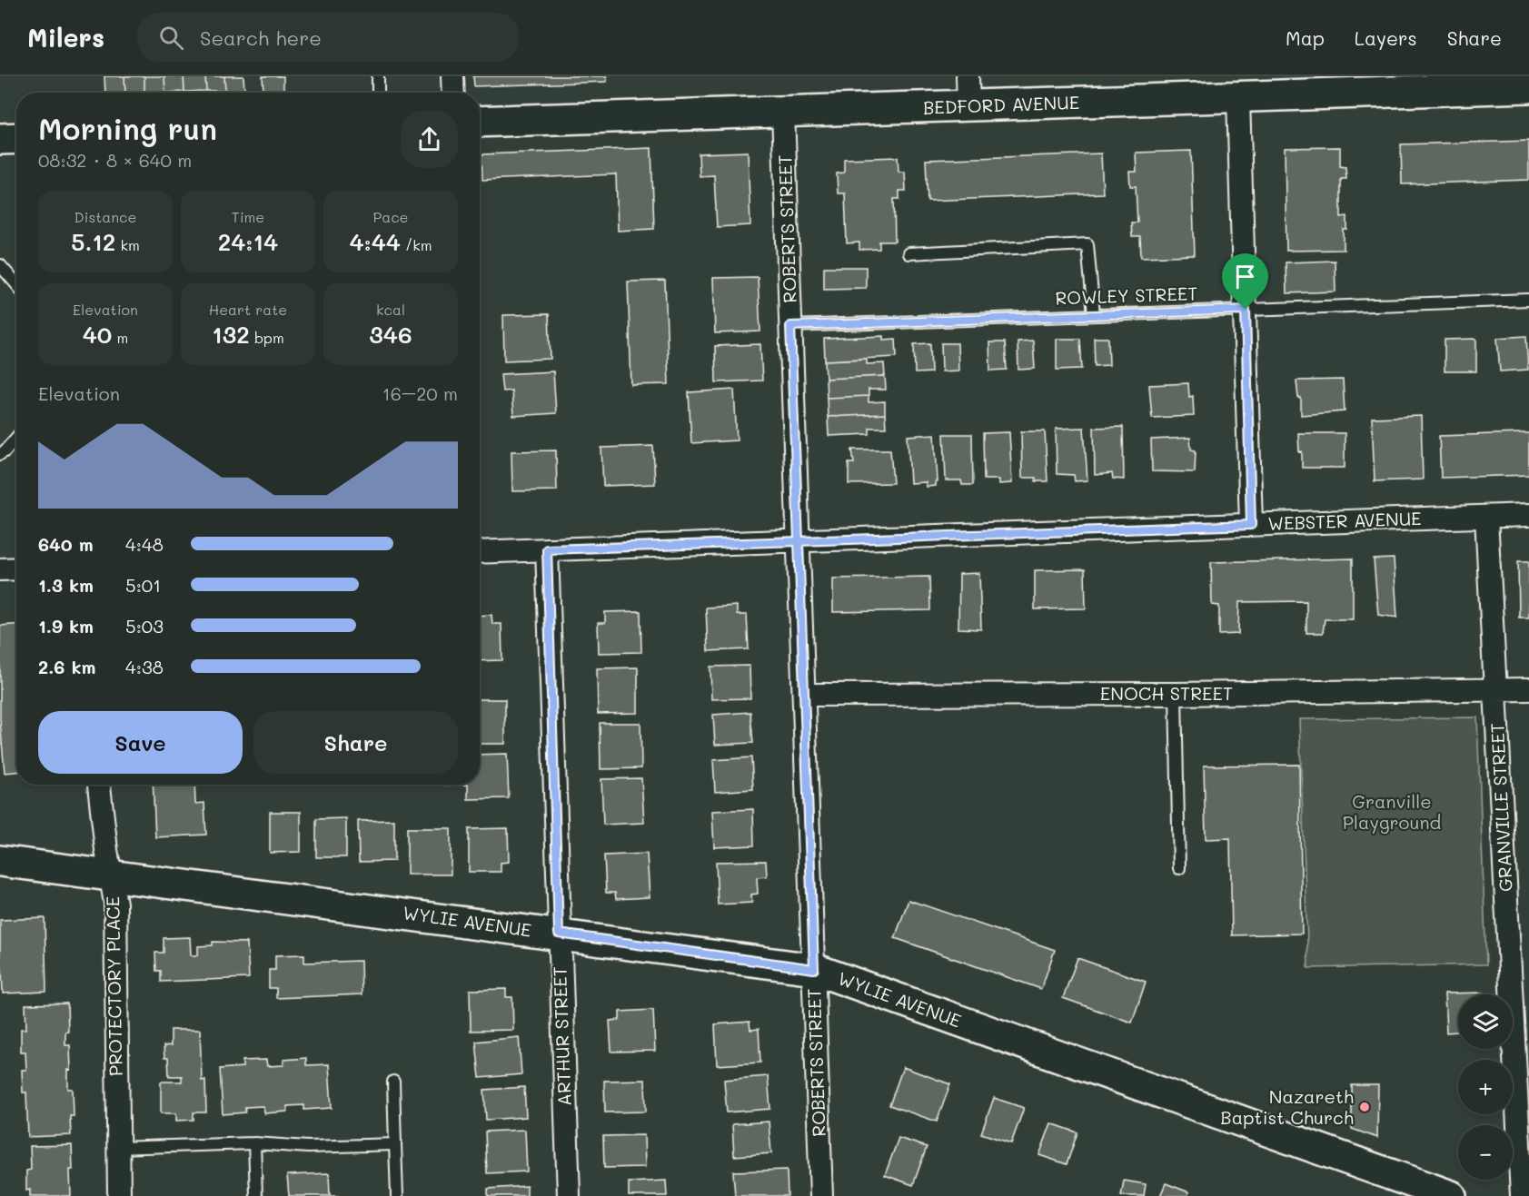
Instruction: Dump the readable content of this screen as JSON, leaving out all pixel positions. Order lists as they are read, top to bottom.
{
  "streets": {
    "street": [
      "BEDFORD AVENUE",
      "ROBERTS STREET",
      "WEBSTER AVENUE",
      "ENOCH STREET",
      "GRANVILLE STREET",
      "WYLIE AVENUE",
      "PROTECTORY PLACE",
      "ARTHUR STREET"
    ],
    "lane": ["ROWLEY STREET"]
  },
  "crossings": [
    ["BEDFORD AVENUE", "ROBERTS STREET"],
    ["ROBERTS STREET", "ROWLEY STREET"],
    ["ROBERTS STREET", "WEBSTER AVENUE"],
    ["ROBERTS STREET", "ENOCH STREET"],
    ["ROBERTS STREET", "WYLIE AVENUE"],
    ["WEBSTER AVENUE", "GRANVILLE STREET"],
    ["WEBSTER AVENUE", "ARTHUR STREET"],
    ["ENOCH STREET", "GRANVILLE STREET"],
    ["WYLIE AVENUE", "PROTECTORY PLACE"],
    ["WYLIE AVENUE", "ARTHUR STREET"]
  ],
  "parks": ["Granville Playground"],
  "places": ["Nazareth Baptist Church"],
  "page": {
    "header": "Milers",
    "search": "Search here",
    "nav": ["Map", "Layers", "Share"],
    "heading": ["Morning run", "08:32 · 8 × 640 m"],
    "stats": [
      ["Distance", "5.12 km"],
      ["Time", "24:14"],
      ["Pace", "4:44 /km"],
      ["Elevation", "40 m"],
      ["Heart rate", "132 bpm"],
      ["kcal", "346"]
    ],
    "chart": ["Elevation", "16–20 m"],
    "list": [
      {
        "name": "640 m",
        "note": "4:48"
      },
      {
        "name": "1.3 km",
        "note": "5:01"
      },
      {
        "name": "1.9 km",
        "note": "5:03"
      },
      {
        "name": "2.6 km",
        "note": "4:38"
      }
    ],
    "buttons": ["Save", "Share"],
    "map_buttons": ["+", "−"]
  }
}
